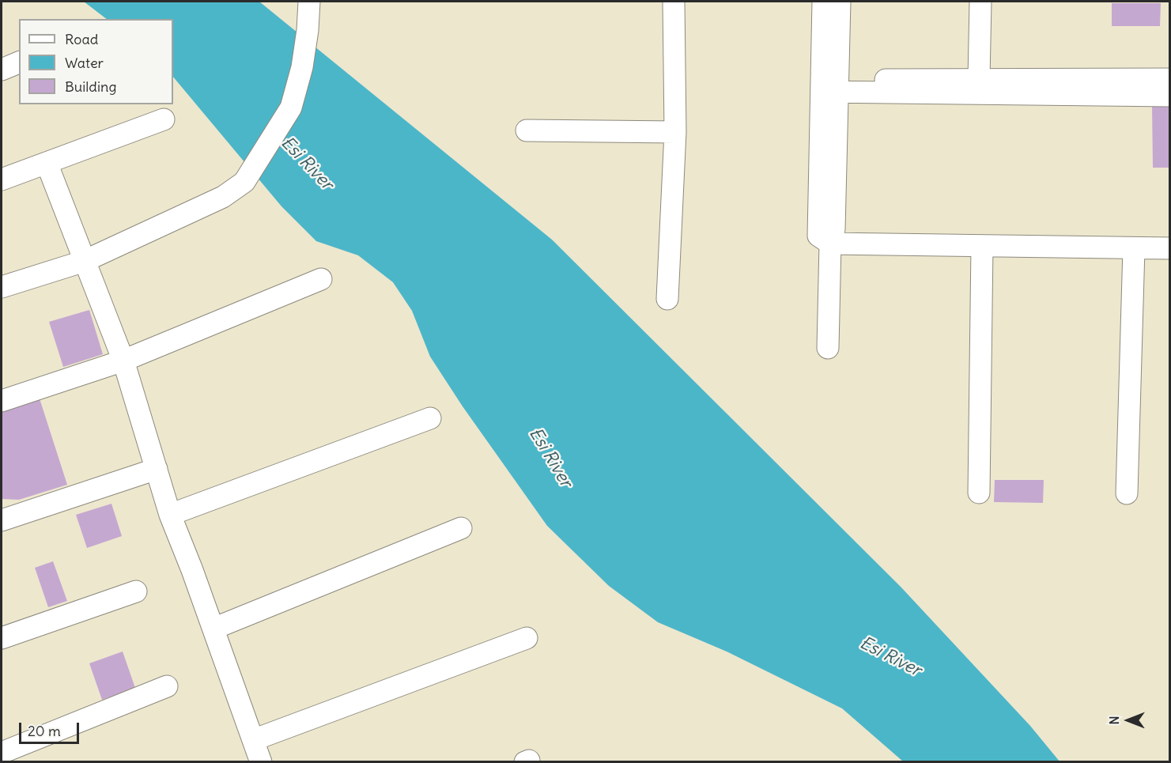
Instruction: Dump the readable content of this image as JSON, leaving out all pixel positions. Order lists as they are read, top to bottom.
{
  "water": ["Esi River"],
  "legend": ["Road", "Water", "Building"],
  "scale_bar": "20 m",
  "north": "left"
}
